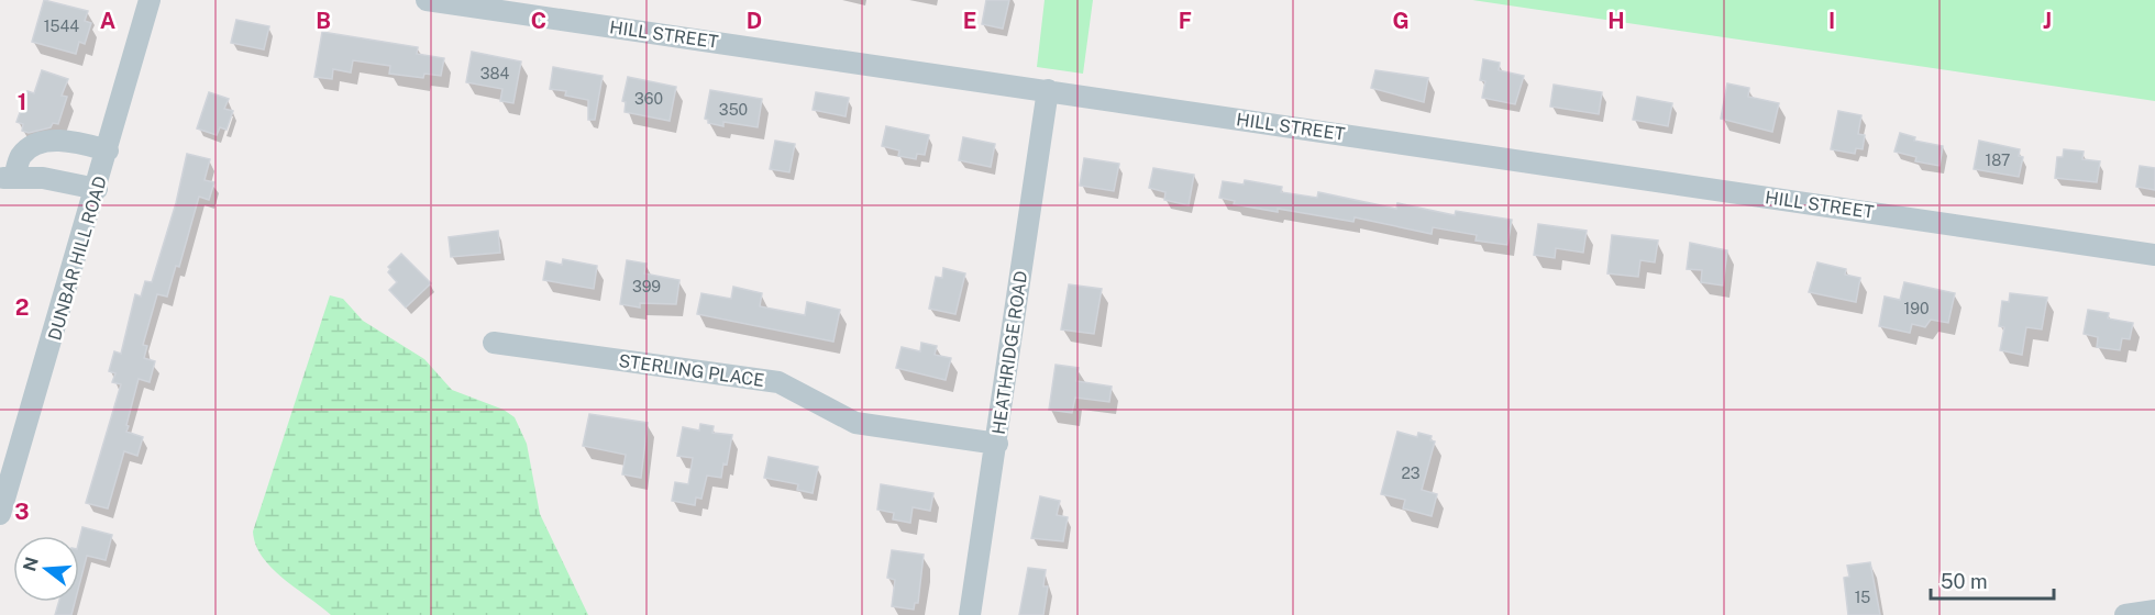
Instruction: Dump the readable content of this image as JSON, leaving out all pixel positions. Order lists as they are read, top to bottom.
{
  "streets": {
    "street": [
      "HILL STREET",
      "DUNBAR HILL ROAD",
      "HEATHRIDGE ROAD",
      "STERLING PLACE"
    ]
  },
  "crossings": [
    ["HILL STREET", "HEATHRIDGE ROAD"],
    ["HEATHRIDGE ROAD", "STERLING PLACE"]
  ],
  "house_numbers": [
    "1544",
    "384",
    "360",
    "350",
    "187",
    "399",
    "190",
    "23",
    "15"
  ],
  "scale_bar": "50 m",
  "north": "left",
  "grid": {
    "columns": [
      "A",
      "B",
      "C",
      "D",
      "E",
      "F",
      "G",
      "H",
      "I",
      "J"
    ],
    "rows": ["1", "2", "3"]
  }
}
